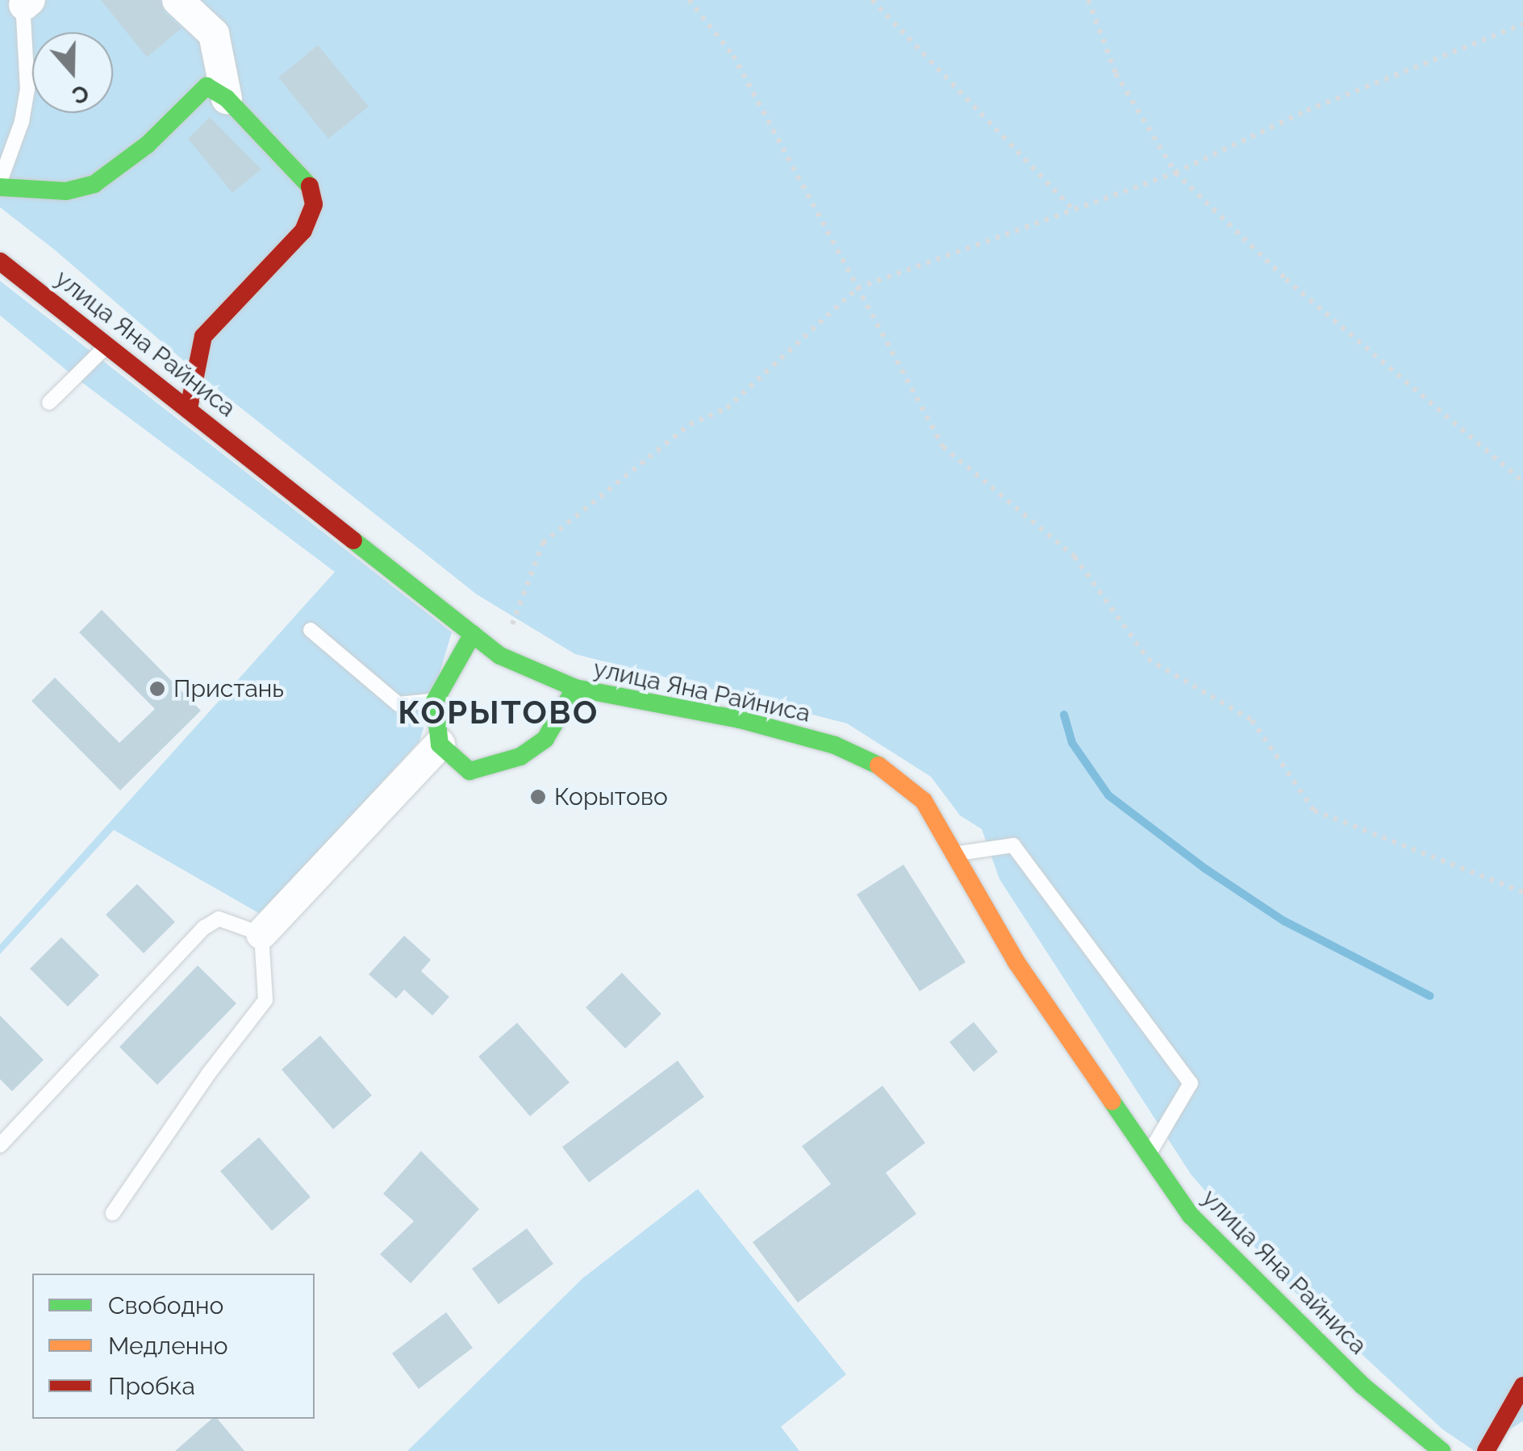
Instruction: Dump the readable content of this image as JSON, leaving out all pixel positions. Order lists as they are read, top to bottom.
{
  "streets": {
    "street": ["улица Яна Райниса"]
  },
  "districts": ["КОРЫТОВО"],
  "places": ["Пристань", "Корытово"],
  "legend": ["Свободно", "Медленно", "Пробка"],
  "north": "bottom"
}
